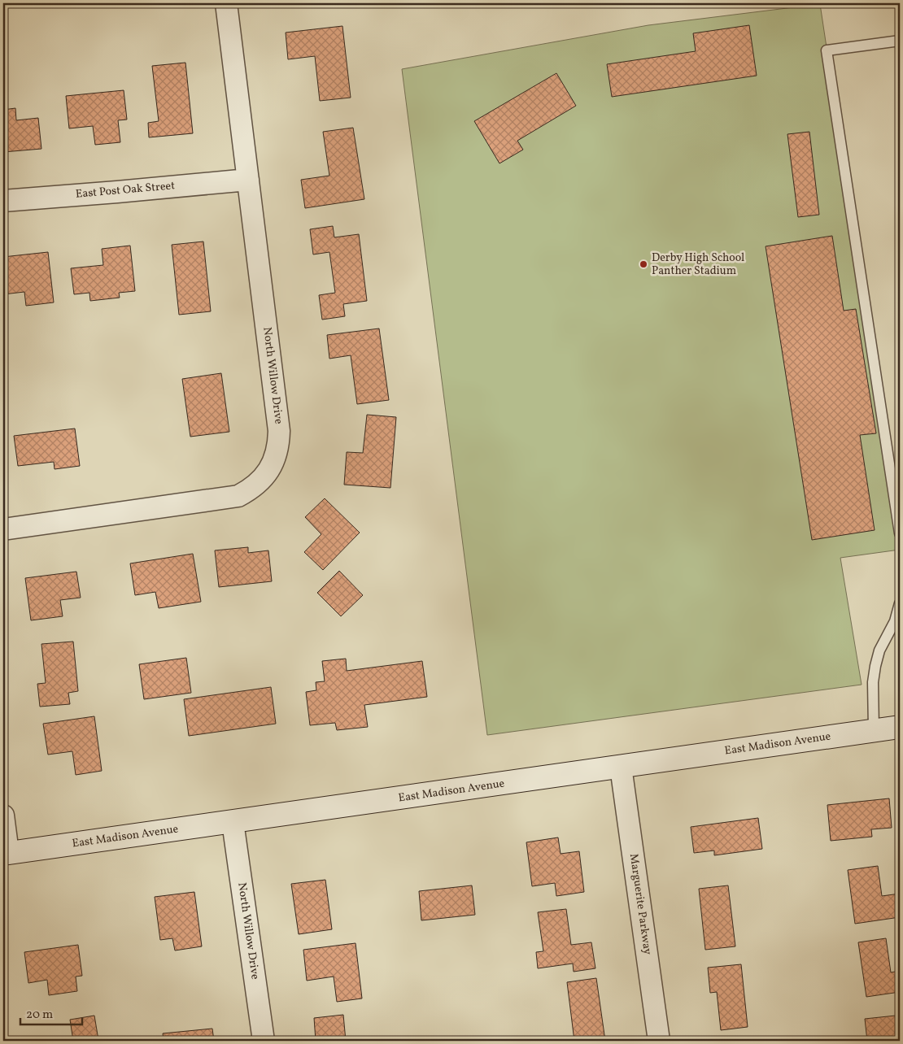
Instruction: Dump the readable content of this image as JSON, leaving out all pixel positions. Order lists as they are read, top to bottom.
{
  "streets": {
    "main road": ["East Madison Avenue"],
    "street": ["East Post Oak Street", "North Willow Drive", "Marguerite Parkway"]
  },
  "crossings": [
    ["East Post Oak Street", "North Willow Drive"],
    ["North Willow Drive", "East Madison Avenue"],
    ["East Madison Avenue", "Marguerite Parkway"]
  ],
  "places": ["Derby High School Panther Stadium"],
  "scale_bar": "20 m"
}
